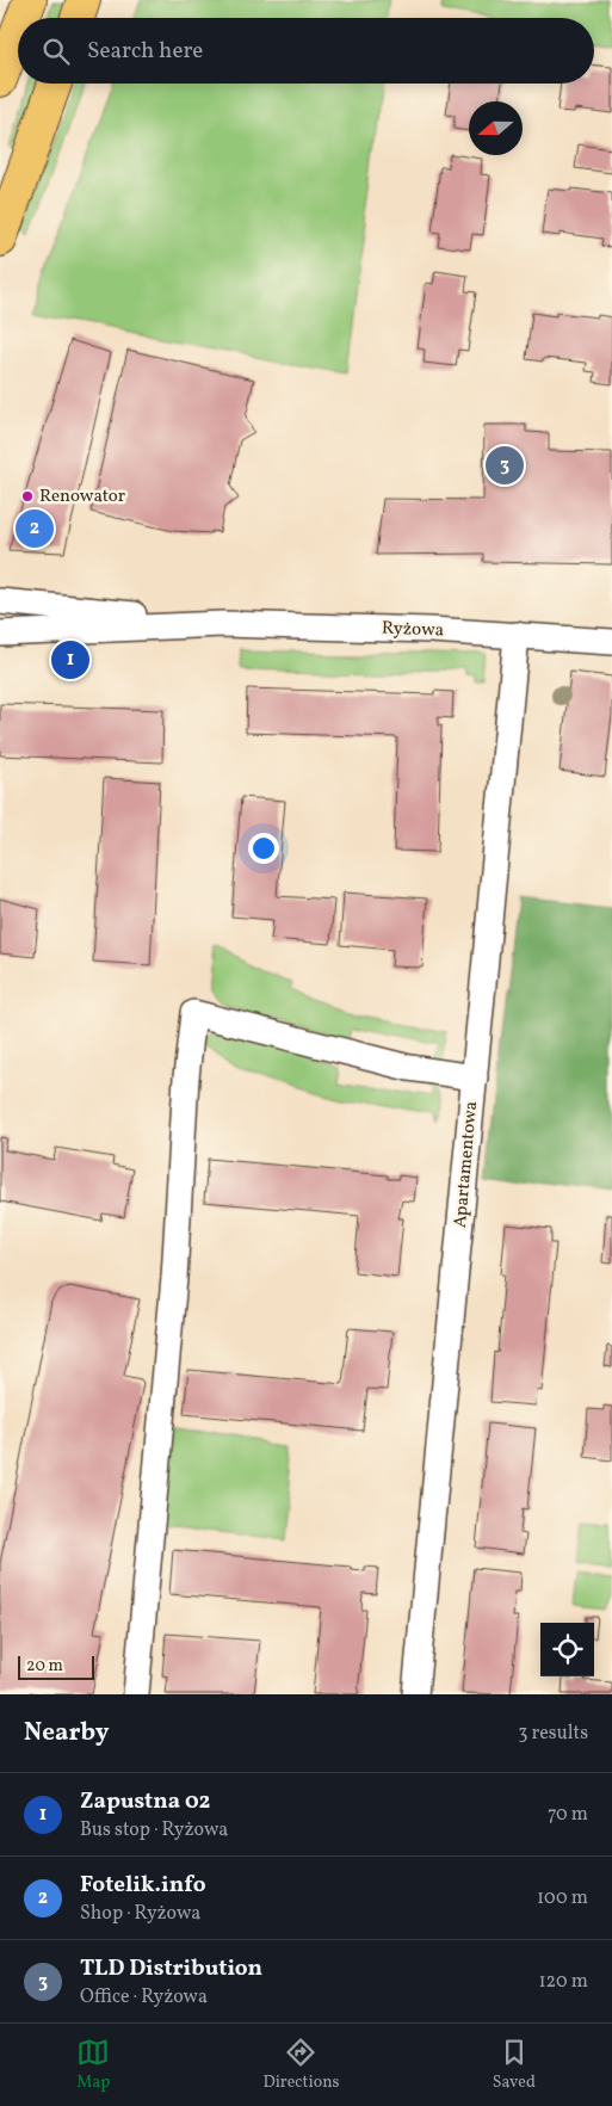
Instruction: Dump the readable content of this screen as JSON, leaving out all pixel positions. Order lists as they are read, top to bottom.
{
  "streets": {
    "street": ["Ryżowa", "Apartamentowa"]
  },
  "crossings": [
    ["Ryżowa", "Apartamentowa"]
  ],
  "places": ["Renowator"],
  "scale_bar": "20 m",
  "north": "left",
  "page": {
    "search": "Search here",
    "pins": ["3", "2", "1"],
    "scale": "20 m",
    "heading": ["Nearby", "3 results"],
    "list": [
      {
        "mark": "1",
        "name": "Zapustna 02",
        "note": "Bus stop · Ryżowa",
        "value": "70 m"
      },
      {
        "mark": "2",
        "name": "Fotelik.info",
        "note": "Shop · Ryżowa",
        "value": "100 m"
      },
      {
        "mark": "3",
        "name": "TLD Distribution",
        "note": "Office · Ryżowa",
        "value": "120 m"
      }
    ],
    "nav": ["Map", "Directions", "Saved"]
  }
}
